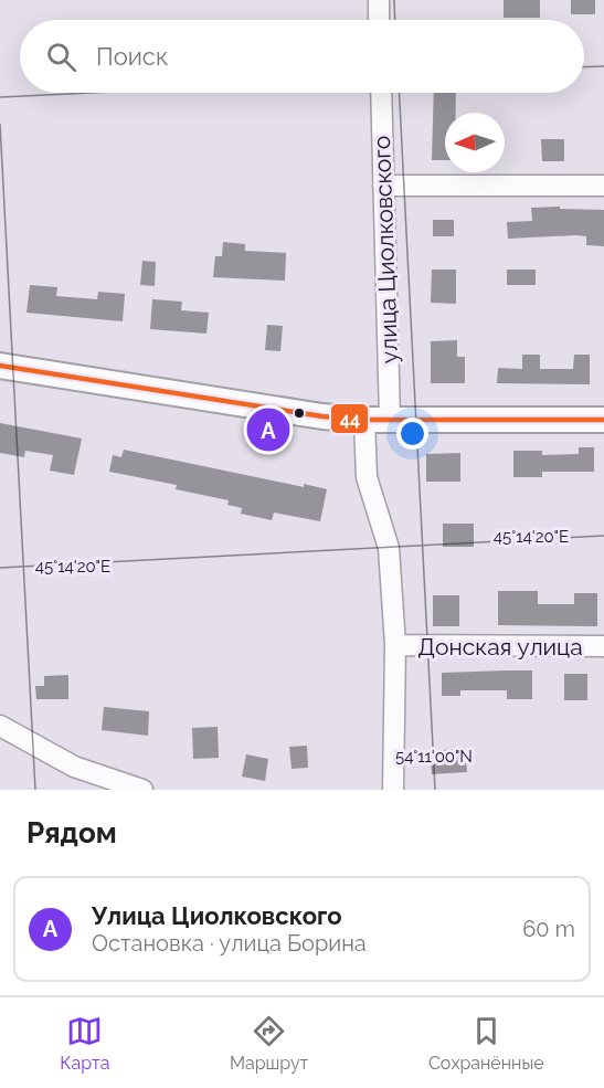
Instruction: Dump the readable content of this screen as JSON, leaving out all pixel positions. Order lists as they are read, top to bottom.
{
  "streets": {
    "street": ["улица Циолковского", "Донская улица"]
  },
  "lines": ["transit line 44"],
  "north": "left",
  "page": {
    "search": "Поиск",
    "pins": "A",
    "heading": "Рядом",
    "list": [
      {
        "mark": "A",
        "name": "Улица Циолковского",
        "note": "Остановка · улица Борина",
        "value": "60 m"
      }
    ],
    "nav": ["Карта", "Маршрут", "Сохранённые"]
  },
  "coordinates": ["45°14'20\"E", "54°11'00\"N"]
}
